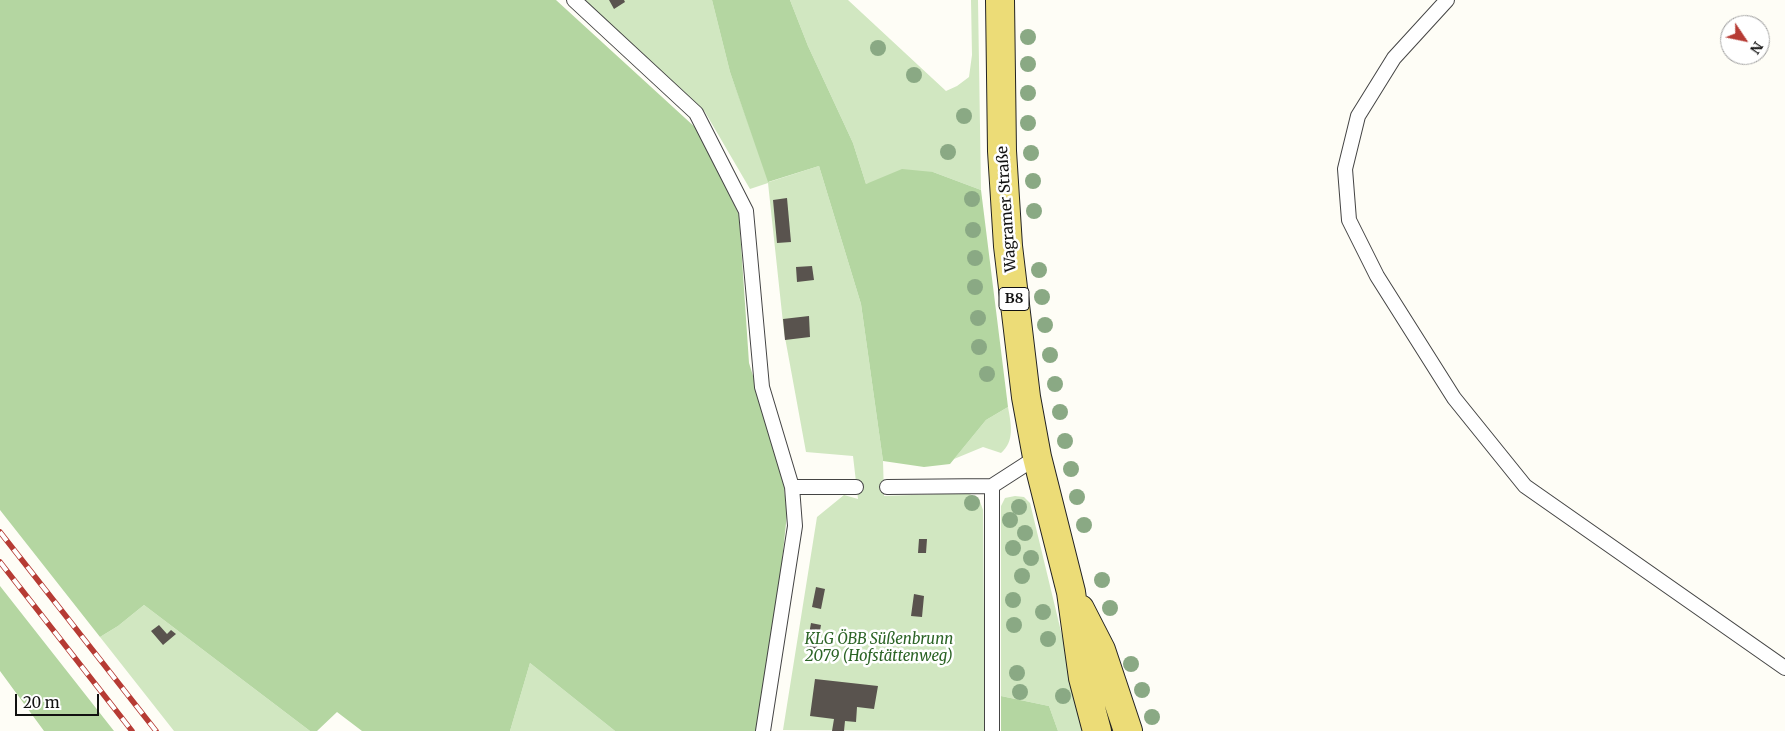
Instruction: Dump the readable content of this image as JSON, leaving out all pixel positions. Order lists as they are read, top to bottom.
{
  "streets": {
    "main road": ["Wagramer Straße", "B8"]
  },
  "parks": ["KLG ÖBB Süßenbrunn 2079 (Hofstättenweg)"],
  "scale_bar": "20 m",
  "north": "bottom right"
}
